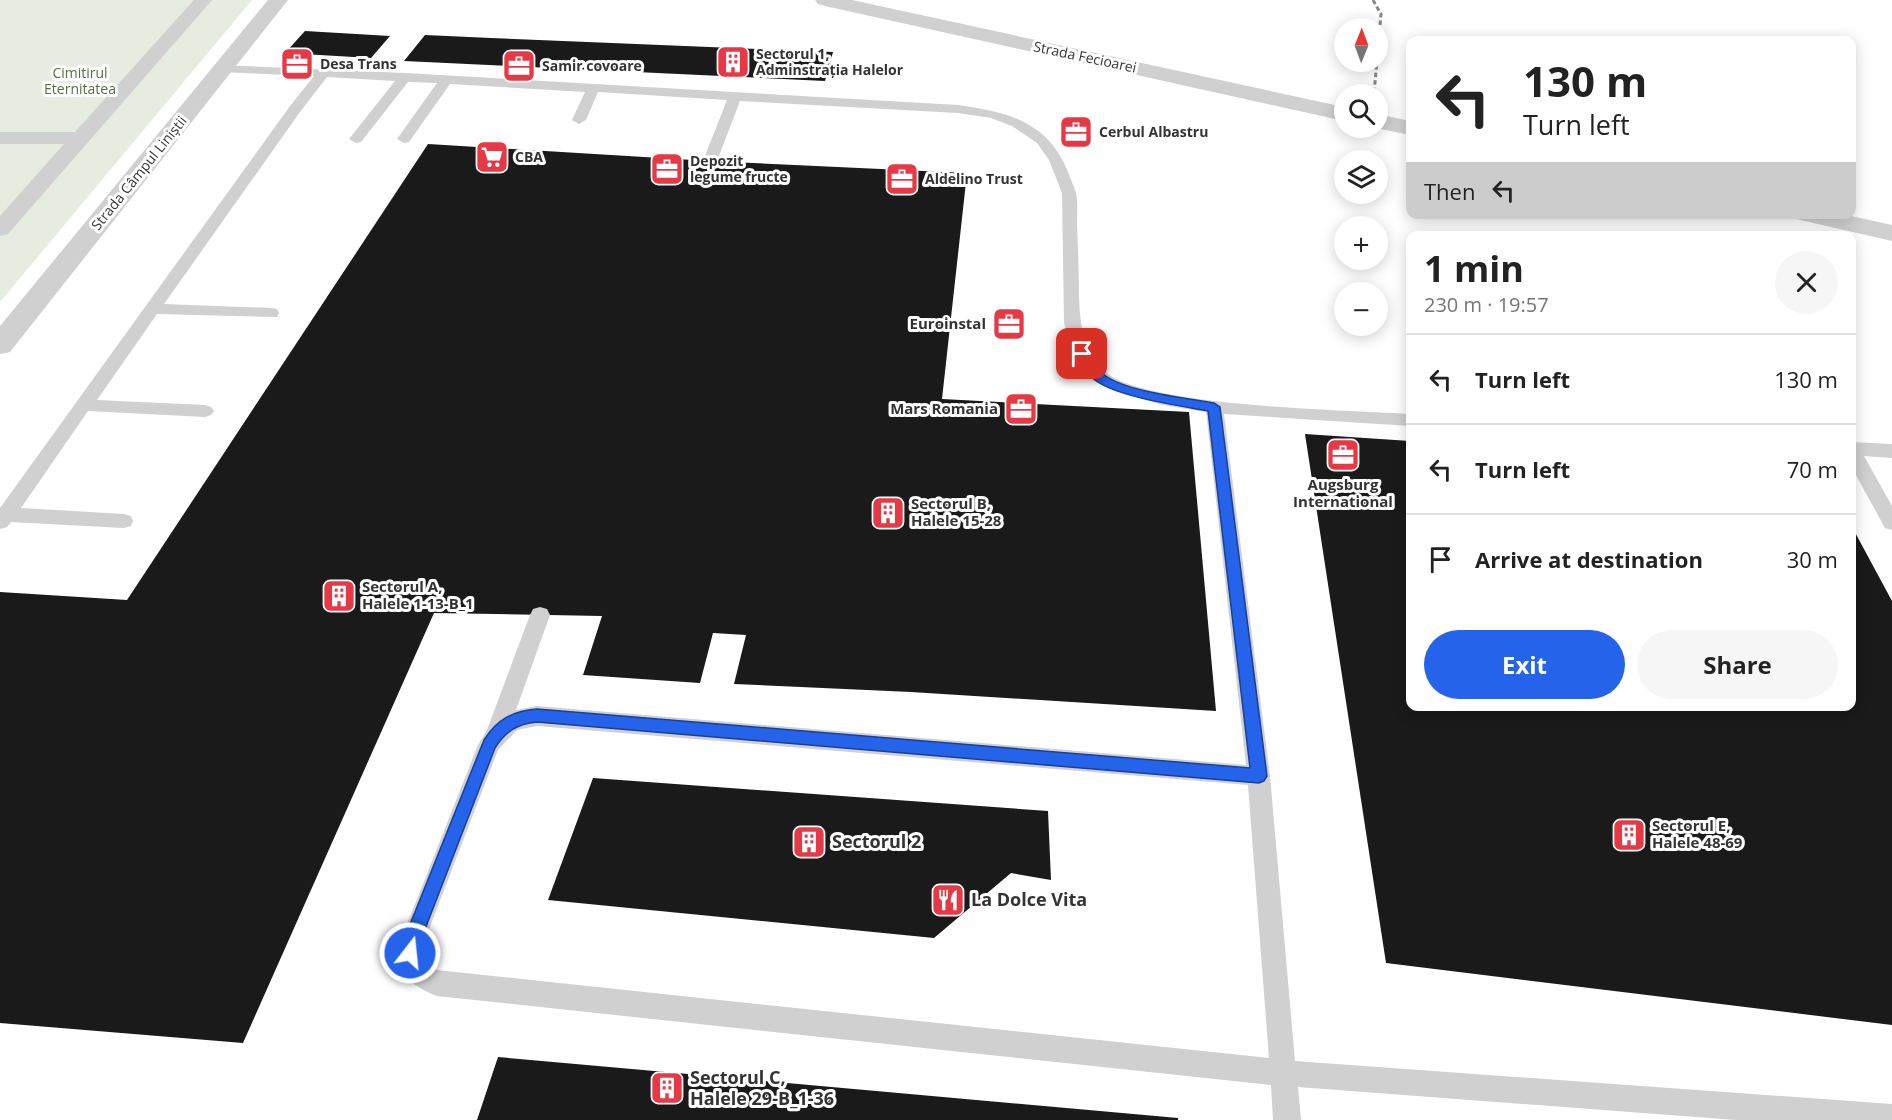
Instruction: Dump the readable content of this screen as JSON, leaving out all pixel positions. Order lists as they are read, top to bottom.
{
  "streets": {
    "street": ["Strada Fecioarei", "Strada Câmpul Liniștii"]
  },
  "parks": ["Cimitirul Eternitatea"],
  "places": {
    "building": [
      "Sectorul 1, Adminstrația Halelor",
      "Sectorul B, Halele 15-28",
      "Sectorul A, Halele 1-13-B_1",
      "Sectorul E, Halele 48-69",
      "Sectorul 2",
      "Sectorul C, Halele 29-B_1-36"
    ],
    "office": [
      "Desa Trans",
      "Samir covoare",
      "Cerbul Albastru",
      "Depozit legume fructe",
      "Aldelino Trust",
      "Euroinstal",
      "Mars Romania",
      "Augsburg International"
    ],
    "supermarket": ["CBA"],
    "restaurant": ["La Dolce Vita"]
  },
  "north": "top",
  "page": {
    "map_buttons": ["+", "−"],
    "turn": ["130 m", "Turn left"],
    "then": "Then",
    "heading": ["1 min", "230 m · 19:57"],
    "list": [
      {
        "name": "Turn left",
        "value": "130 m"
      },
      {
        "name": "Turn left",
        "value": "70 m"
      },
      {
        "name": "Arrive at destination",
        "value": "30 m"
      }
    ],
    "buttons": ["Exit", "Share"]
  }
}
